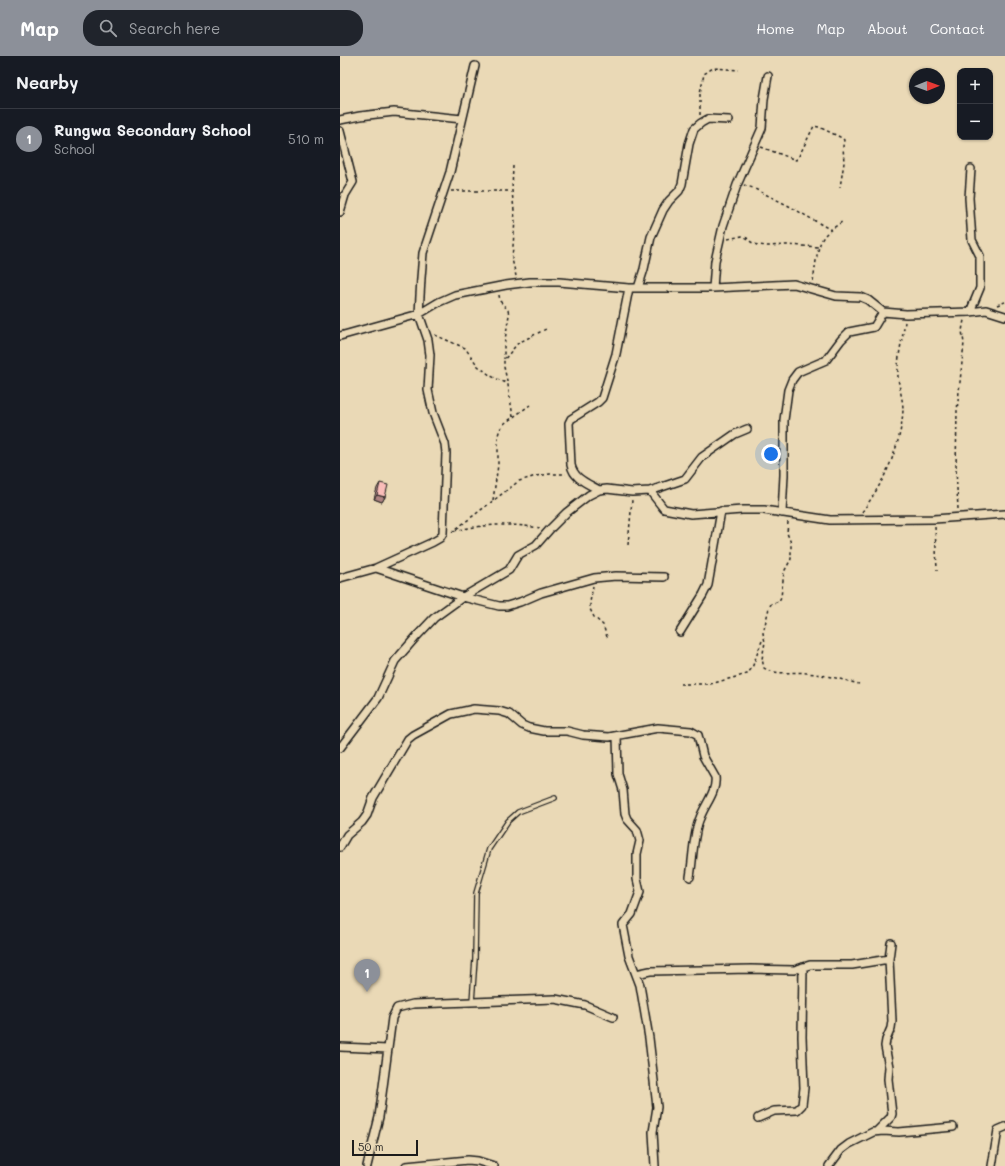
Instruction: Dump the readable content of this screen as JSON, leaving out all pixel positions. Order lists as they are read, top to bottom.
{
  "scale_bar": "50 m",
  "north": "right",
  "page": {
    "header": "Map",
    "search": "Search here",
    "nav": [
      "Home",
      "Map",
      "About",
      "Contact"
    ],
    "heading": "Nearby",
    "map_buttons": ["+", "−"],
    "list": [
      {
        "mark": "1",
        "name": "Rungwa Secondary School",
        "note": "School",
        "value": "510 m"
      }
    ],
    "pins": "1",
    "scale": "50 m"
  }
}
